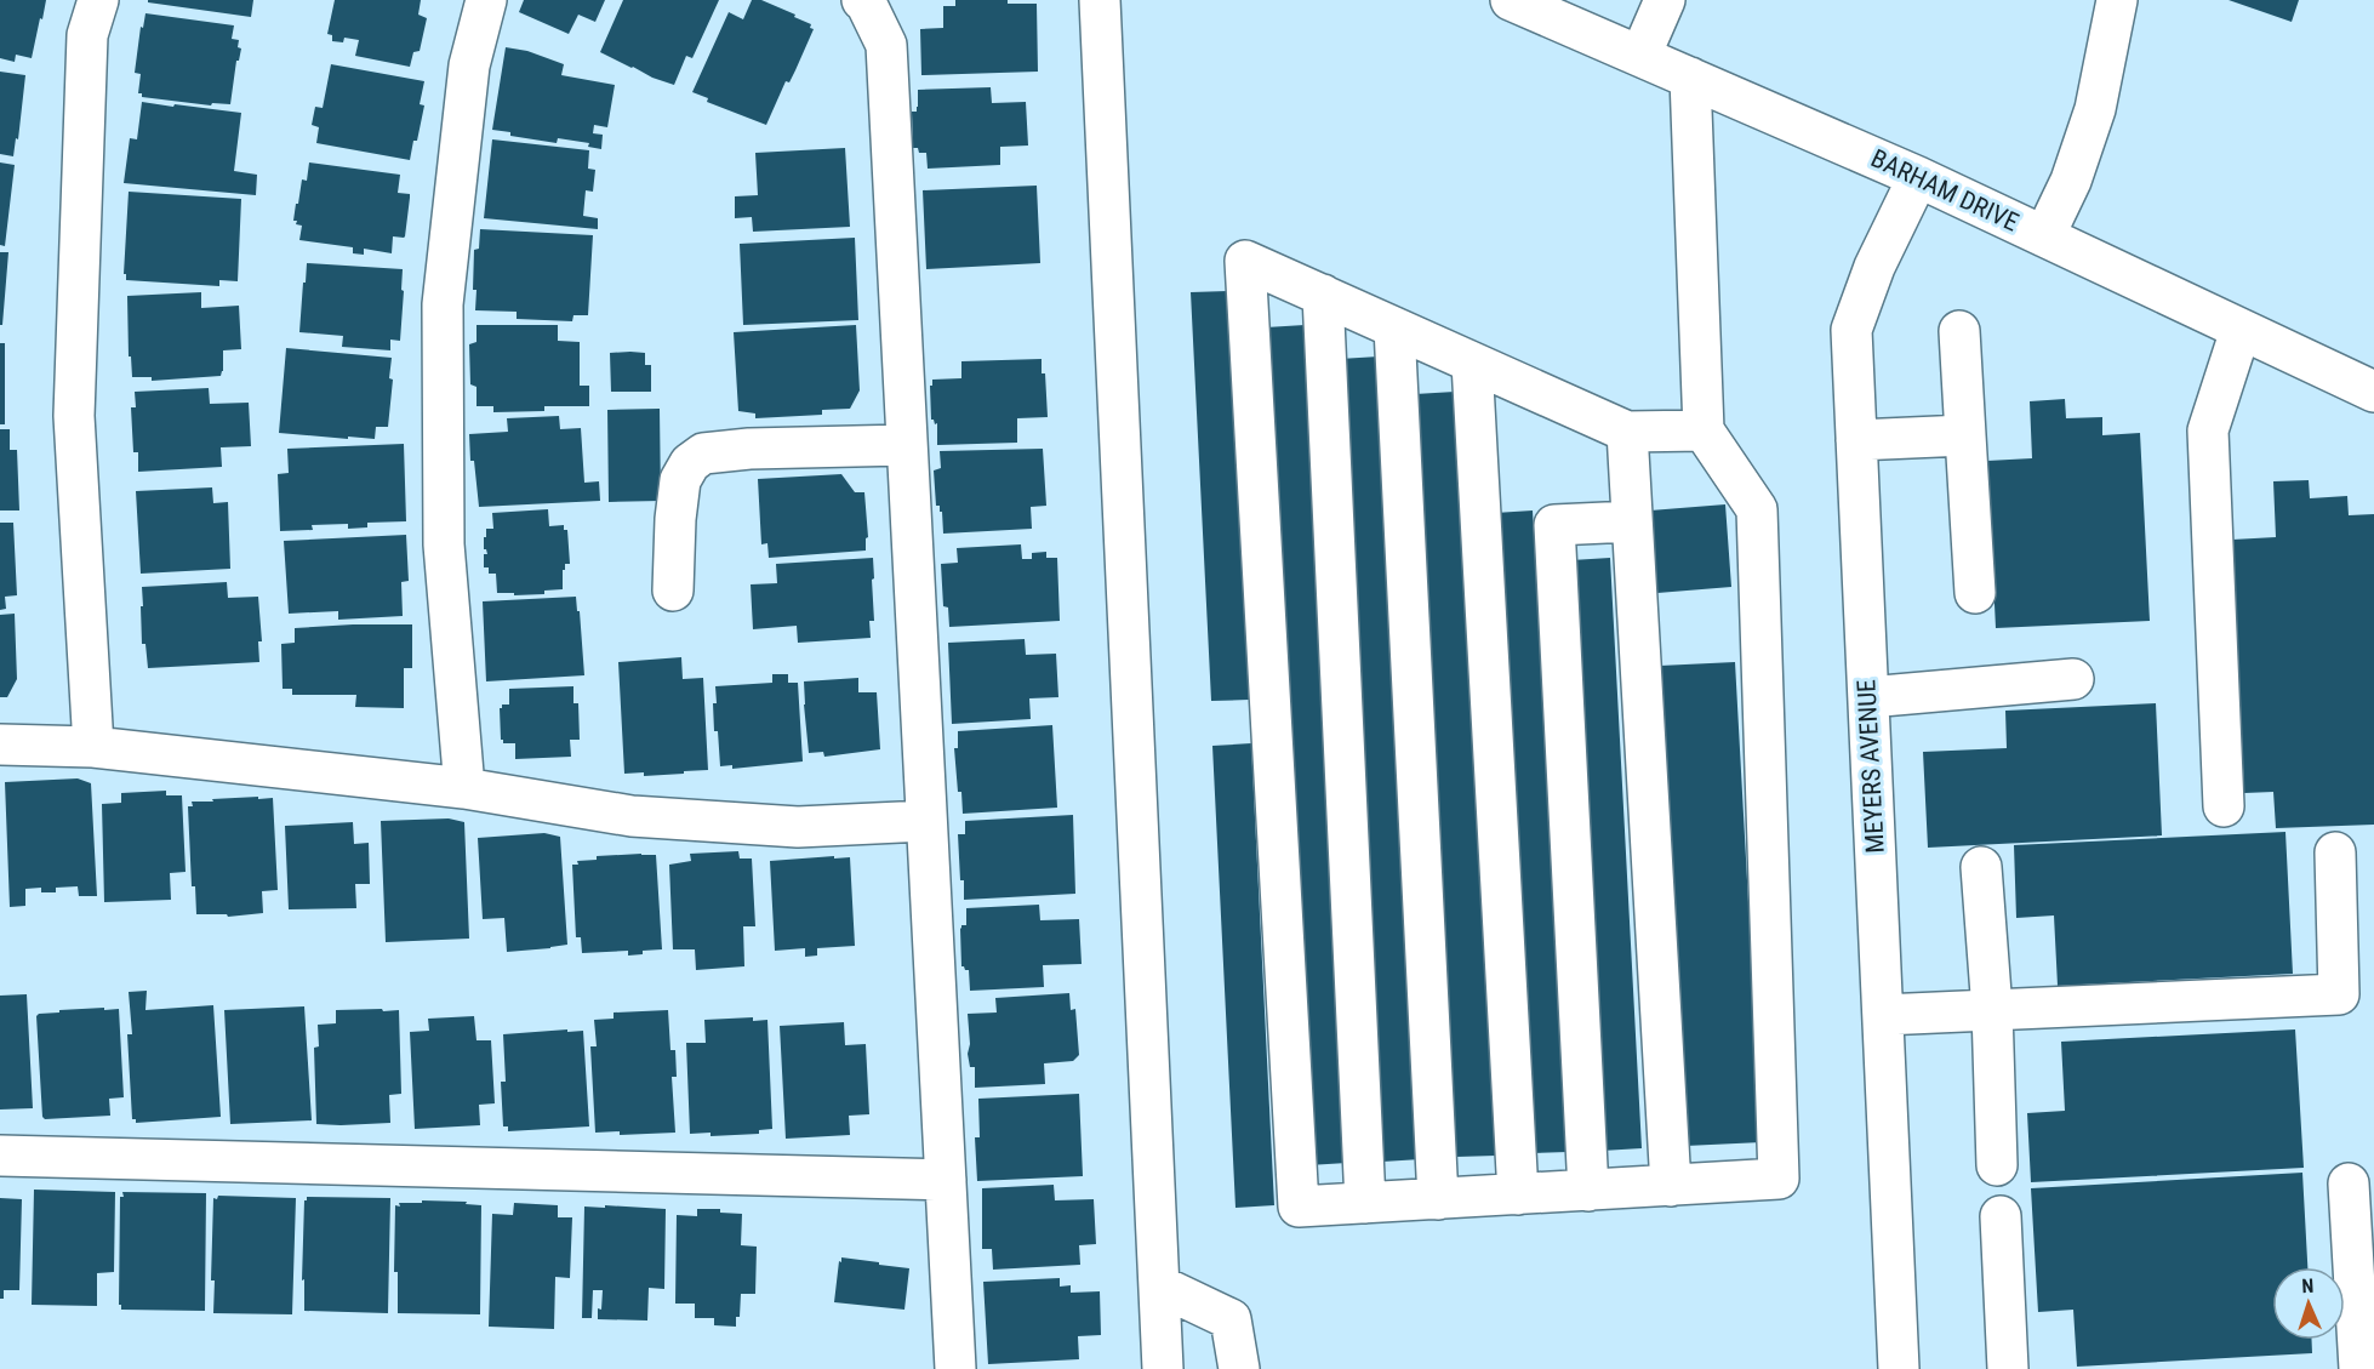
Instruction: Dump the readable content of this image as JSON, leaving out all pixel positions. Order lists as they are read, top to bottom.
{
  "streets": {
    "street": ["BARHAM DRIVE", "MEYERS AVENUE"]
  },
  "crossings": [
    ["BARHAM DRIVE", "MEYERS AVENUE"]
  ],
  "north": "top"
}
